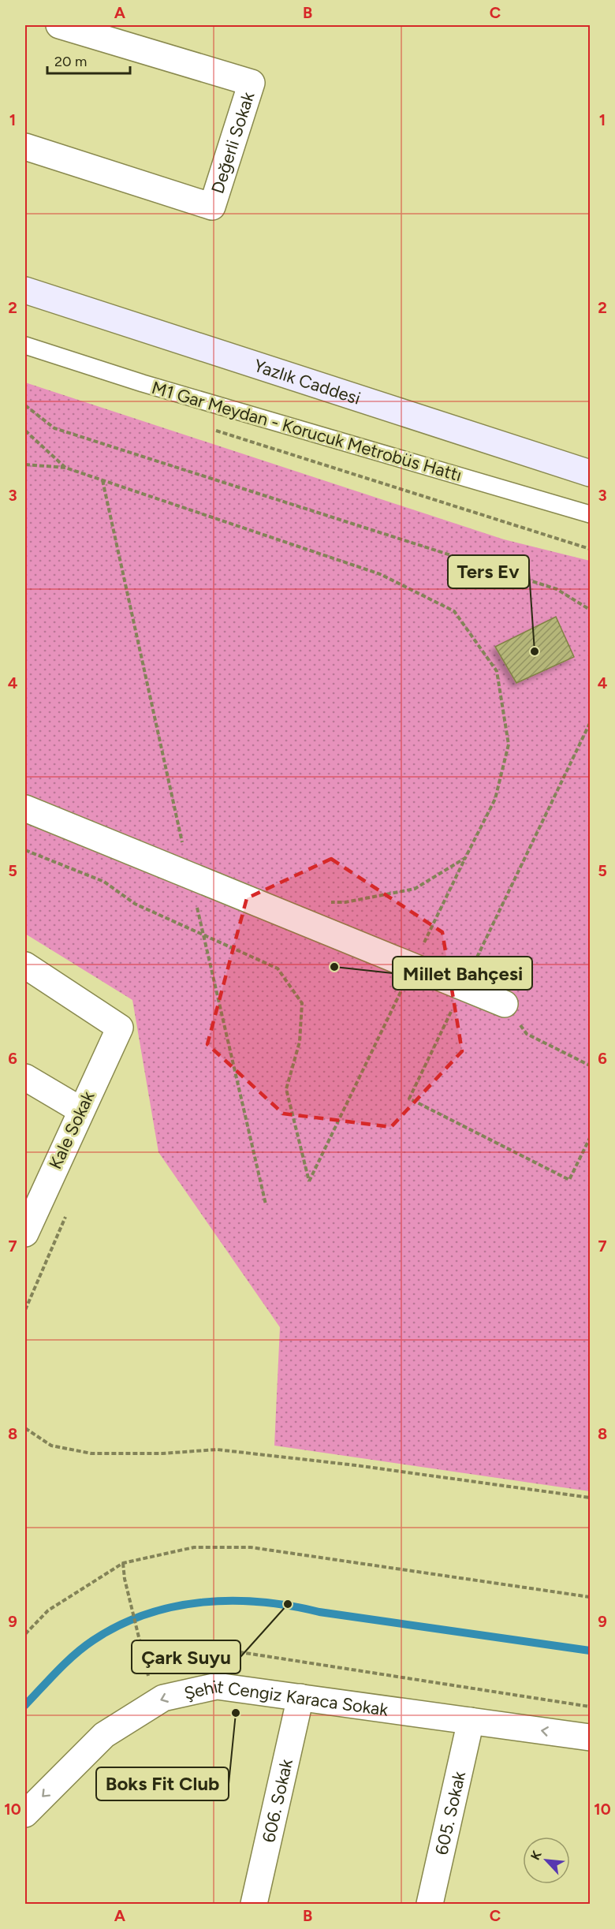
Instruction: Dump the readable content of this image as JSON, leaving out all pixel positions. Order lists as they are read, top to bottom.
{
  "streets": {
    "main road": ["Yazlık Caddesi"],
    "street": [
      "Değerli Sokak",
      "Kale Sokak",
      "Şehit Cengiz Karaca Sokak",
      "606. Sokak",
      "605. Sokak"
    ],
    "lane": ["M1 Gar Meydan - Korucuk Metrobüs Hattı"]
  },
  "crossings": [
    ["Şehit Cengiz Karaca Sokak", "606. Sokak"],
    ["Şehit Cengiz Karaca Sokak", "605. Sokak"]
  ],
  "one_way": ["Şehit Cengiz Karaca Sokak"],
  "places": [
    "Ters Ev",
    "Millet Bahçesi",
    "Çark Suyu",
    "Boks Fit Club"
  ],
  "scale_bar": "20 m",
  "north": "top left",
  "grid": {
    "columns": ["A", "B", "C"],
    "rows": [
      "1",
      "2",
      "3",
      "4",
      "5",
      "6",
      "7",
      "8",
      "9",
      "10"
    ]
  }
}
